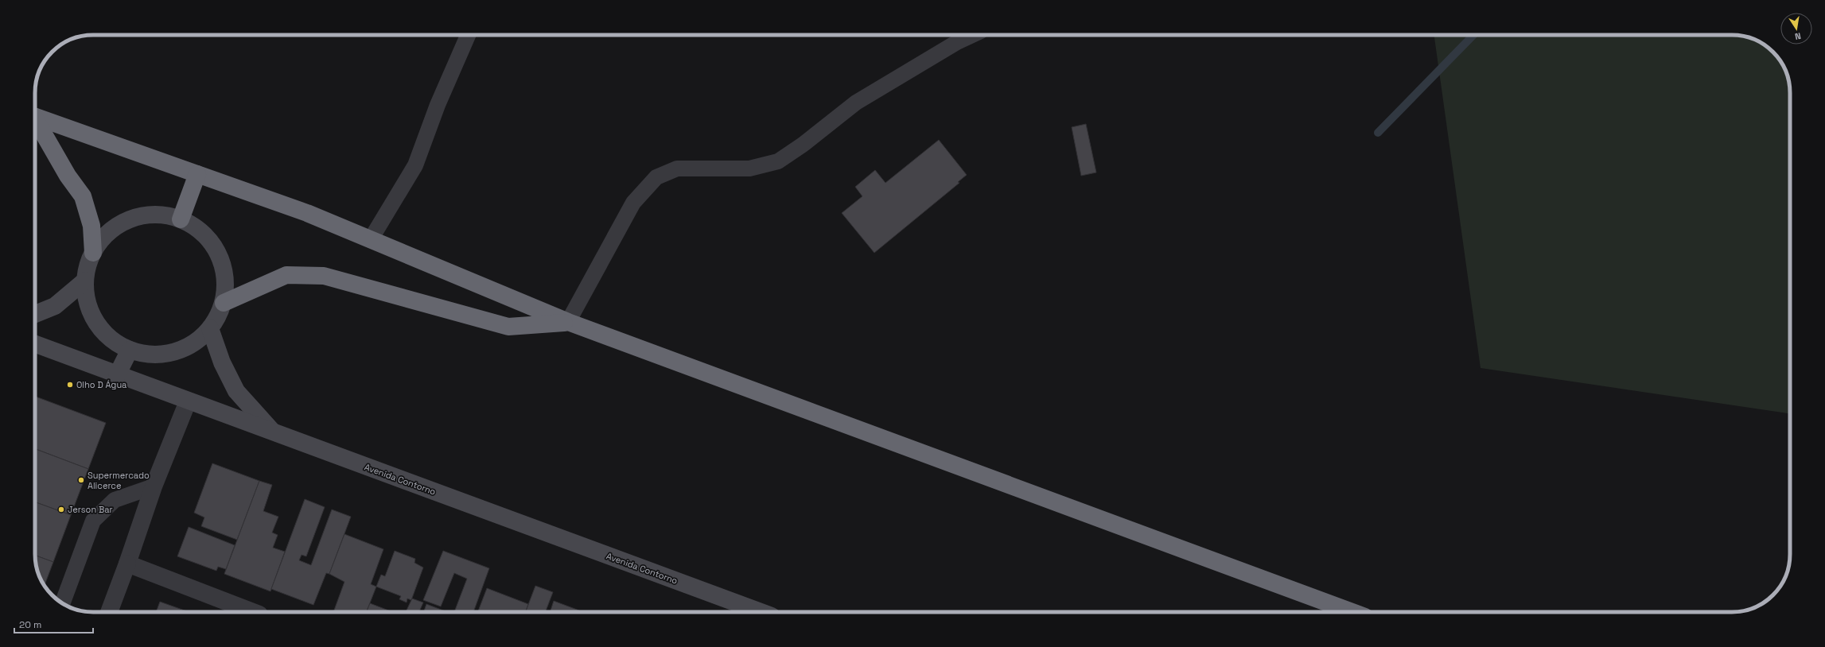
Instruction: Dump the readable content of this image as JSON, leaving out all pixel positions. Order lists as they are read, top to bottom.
{
  "streets": {
    "street": ["Avenida Contorno"]
  },
  "places": ["Olho D Água", "Supermercado Alicerce", "Jerson Bar"],
  "scale_bar": "20 m",
  "north": "bottom"
}
